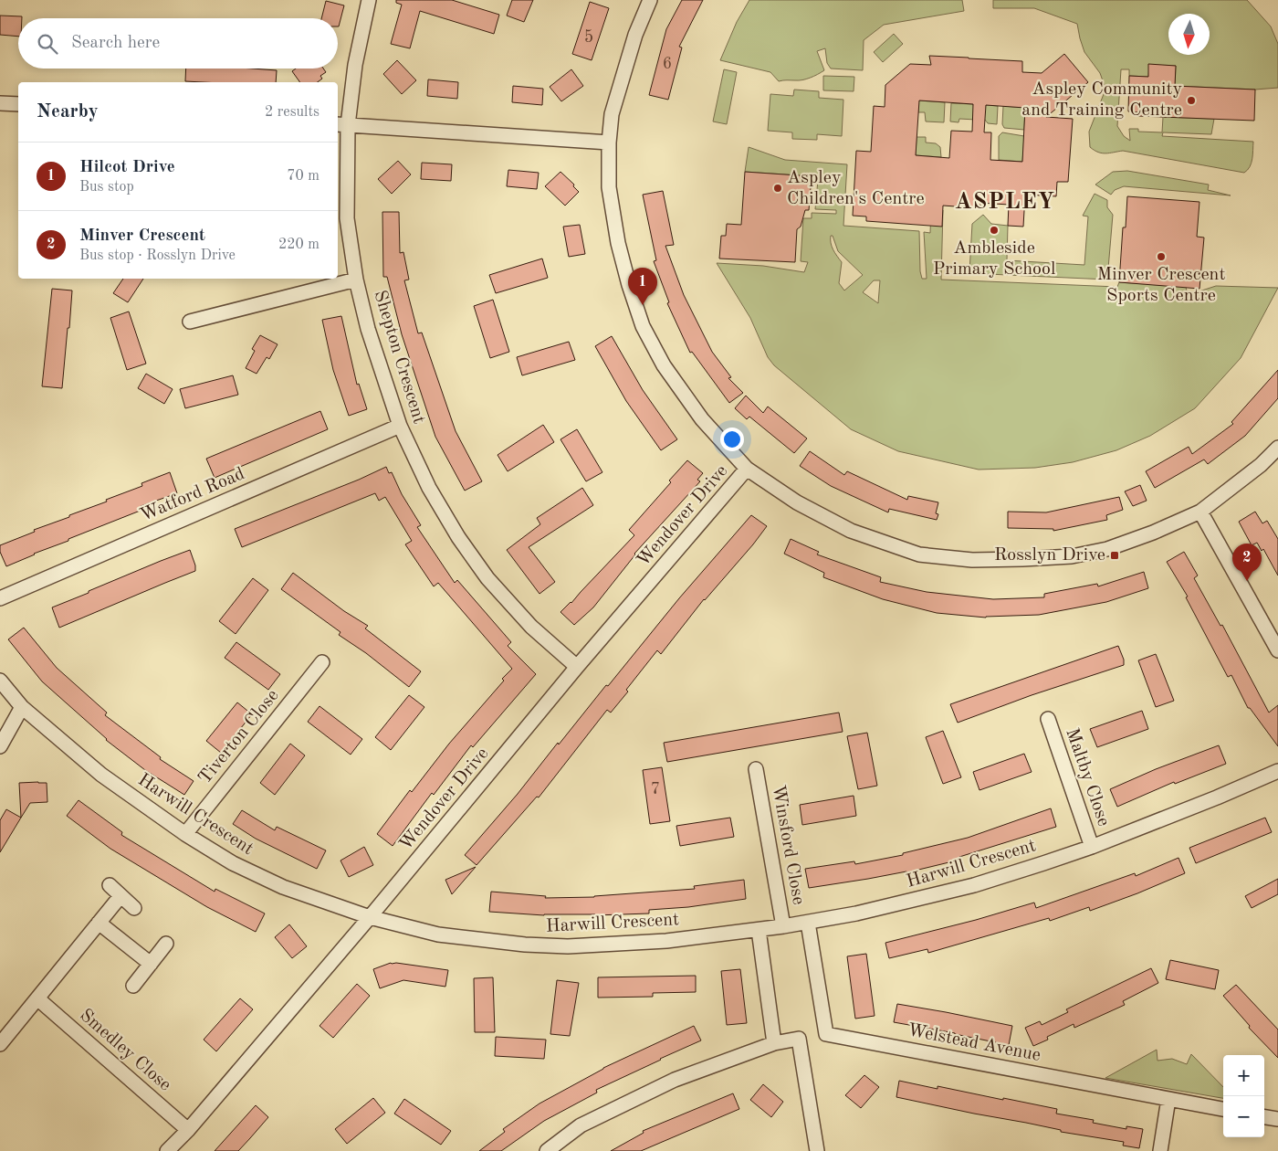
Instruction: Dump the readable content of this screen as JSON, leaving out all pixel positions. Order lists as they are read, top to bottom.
{
  "streets": {
    "street": [
      "Shepton Crescent",
      "Watford Road",
      "Wendover Drive",
      "Tiverton Close",
      "Maltby Close",
      "Harwill Crescent",
      "Winsford Close",
      "Welstead Avenue",
      "Smedley Close"
    ]
  },
  "crossings": [
    ["Shepton Crescent", "Watford Road"],
    ["Shepton Crescent", "Wendover Drive"],
    ["Wendover Drive", "Harwill Crescent"],
    ["Wendover Drive", "Smedley Close"],
    ["Tiverton Close", "Harwill Crescent"],
    ["Maltby Close", "Harwill Crescent"],
    ["Harwill Crescent", "Winsford Close"],
    ["Harwill Crescent", "Welstead Avenue"]
  ],
  "districts": ["ASPLEY"],
  "places": {
    "other": [
      "Aspley Community and Training Centre",
      "Aspley Children's Centre",
      "Ambleside Primary School",
      "Minver Crescent Sports Centre"
    ],
    "transit": ["Rosslyn Drive"]
  },
  "house_numbers": ["5", "6", "7"],
  "north": "bottom",
  "page": {
    "search": "Search here",
    "heading": ["Nearby", "2 results"],
    "list": [
      {
        "mark": "1",
        "name": "Hilcot Drive",
        "note": "Bus stop",
        "value": "70 m"
      },
      {
        "mark": "2",
        "name": "Minver Crescent",
        "note": "Bus stop · Rosslyn Drive",
        "value": "220 m"
      }
    ],
    "pins": ["1", "2"],
    "map_buttons": ["+", "−"]
  }
}
